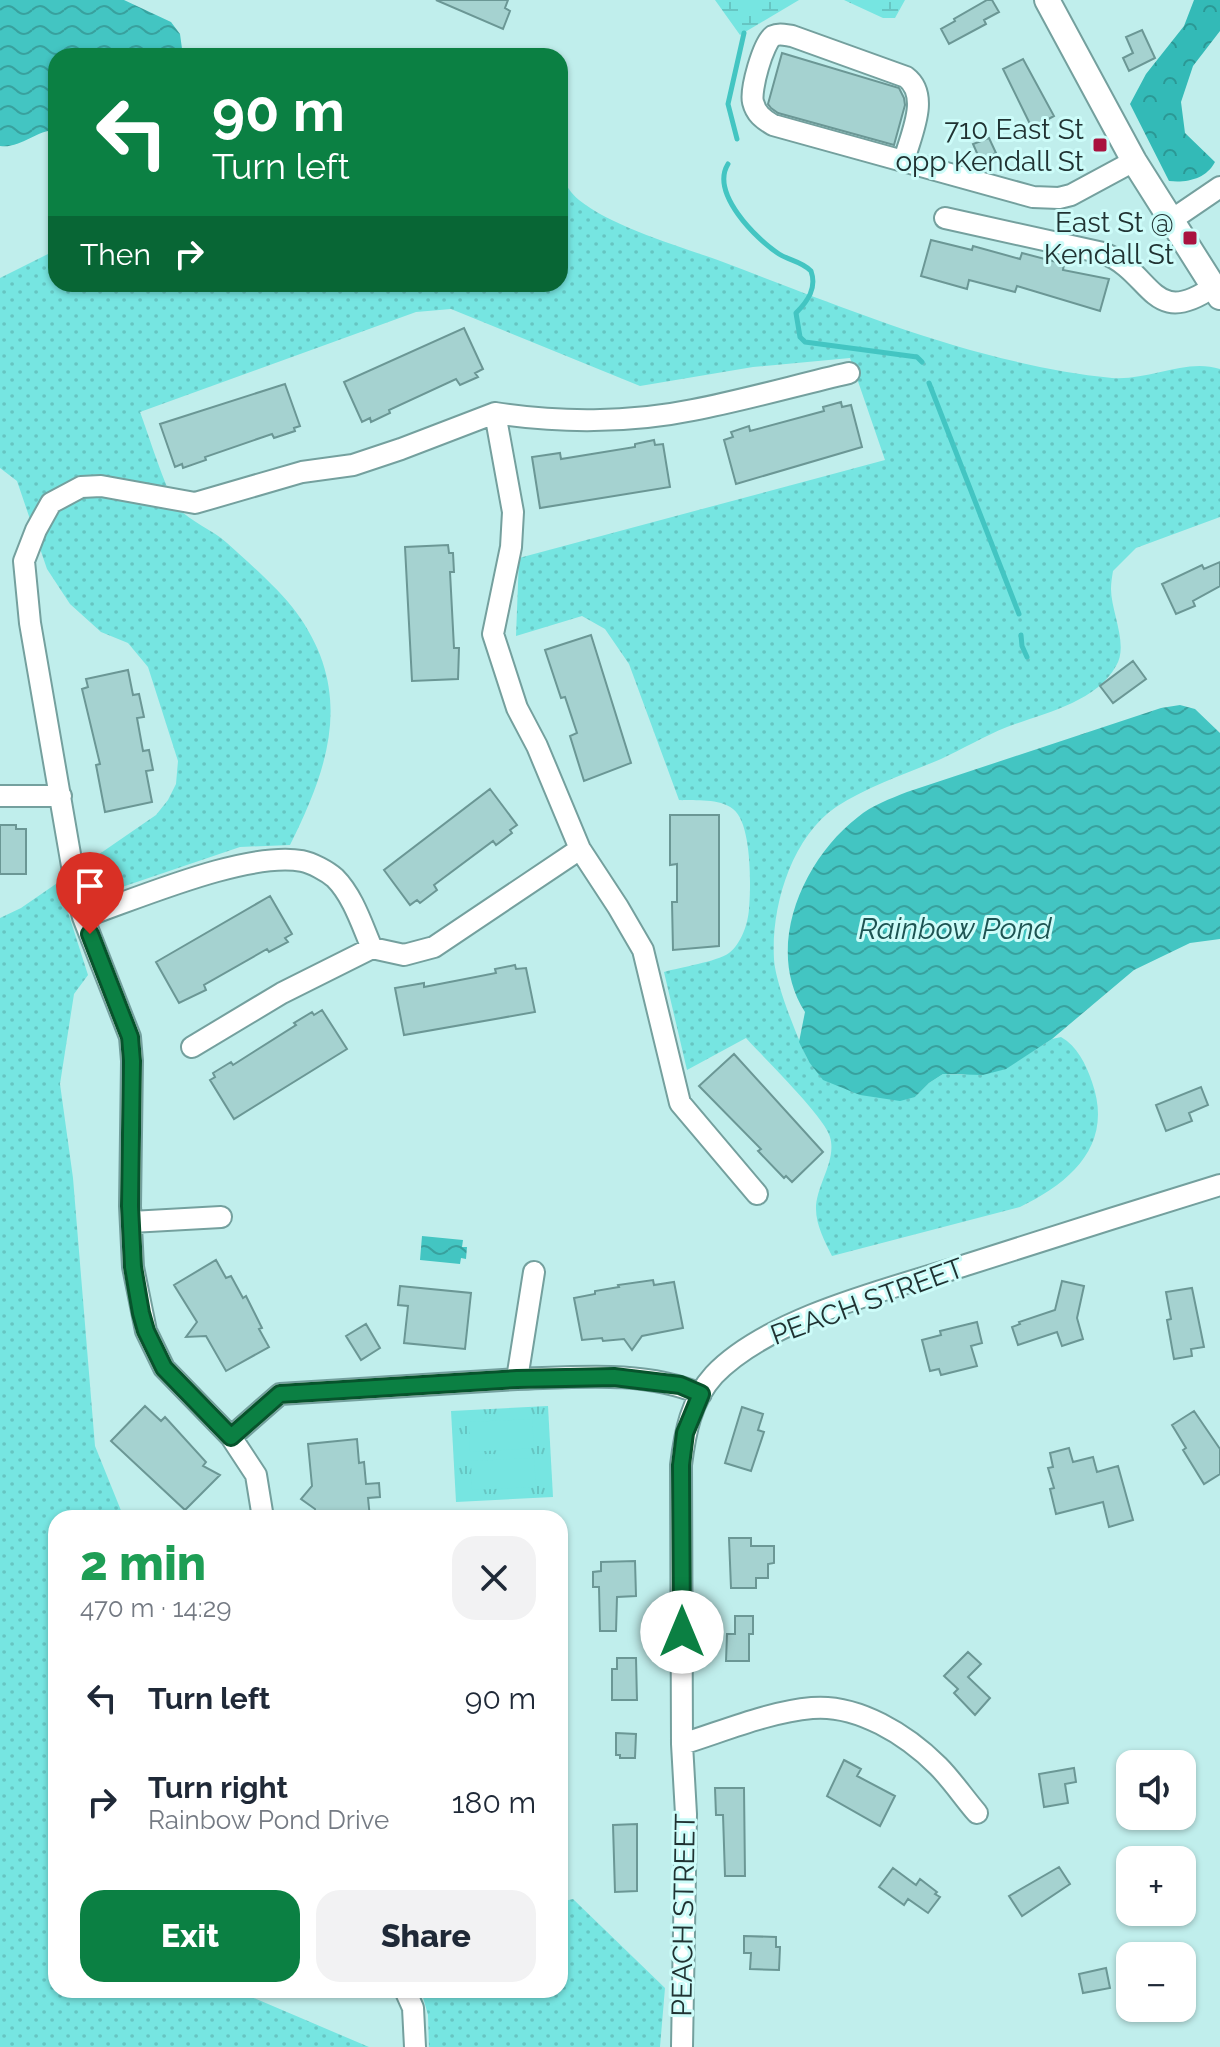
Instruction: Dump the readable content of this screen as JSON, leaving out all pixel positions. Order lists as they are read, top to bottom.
{
  "streets": {
    "street": ["PEACH STREET"]
  },
  "water": ["Rainbow Pond"],
  "places": {
    "transit": ["710 East St opp Kendall St", "East St @ Kendall St"]
  },
  "page": {
    "turn": ["90 m", "Turn left"],
    "then": "Then",
    "heading": ["2 min", "470 m · 14:29"],
    "list": [
      {
        "name": "Turn left",
        "value": "90 m"
      },
      {
        "name": "Turn right",
        "note": "Rainbow Pond Drive",
        "value": "180 m"
      }
    ],
    "map_buttons": ["+", "−"],
    "buttons": ["Exit", "Share"]
  }
}
